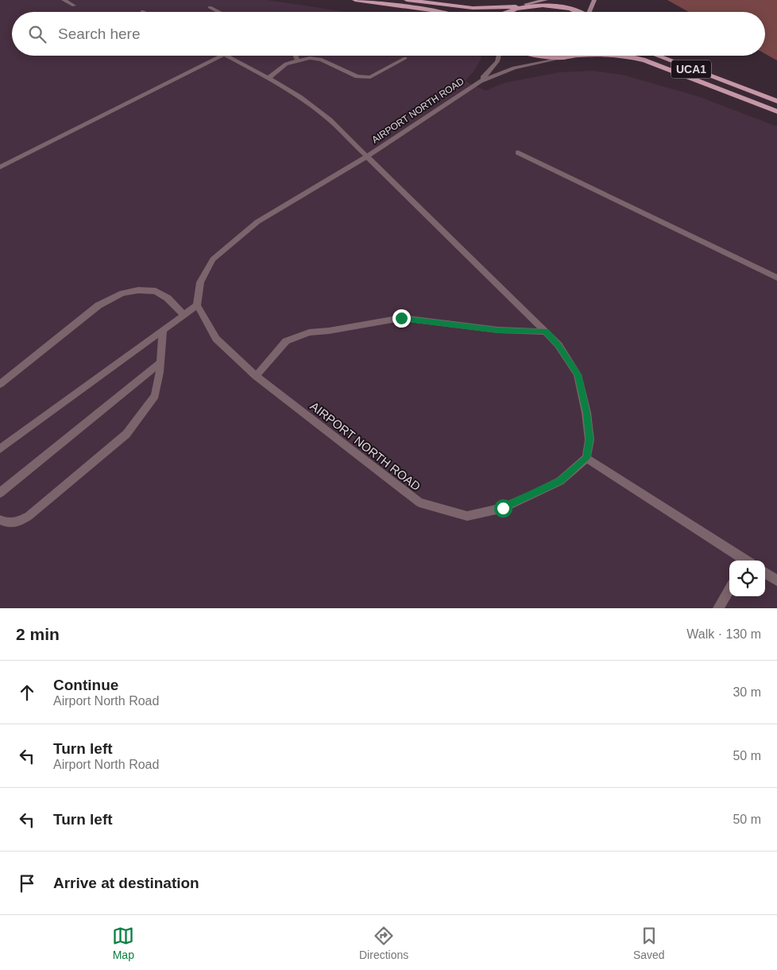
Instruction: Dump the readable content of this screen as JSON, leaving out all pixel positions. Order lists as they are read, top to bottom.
{
  "streets": {
    "main road": ["UCA1"],
    "lane": ["AIRPORT NORTH ROAD"]
  },
  "page": {
    "search": "Search here",
    "heading": ["2 min", "Walk · 130 m"],
    "list": [
      ["Continue", "Airport North Road", "30 m"],
      ["Turn left", "Airport North Road", "50 m"],
      ["Turn left", "50 m"],
      "Arrive at destination"
    ],
    "nav": ["Map", "Directions", "Saved"]
  }
}
